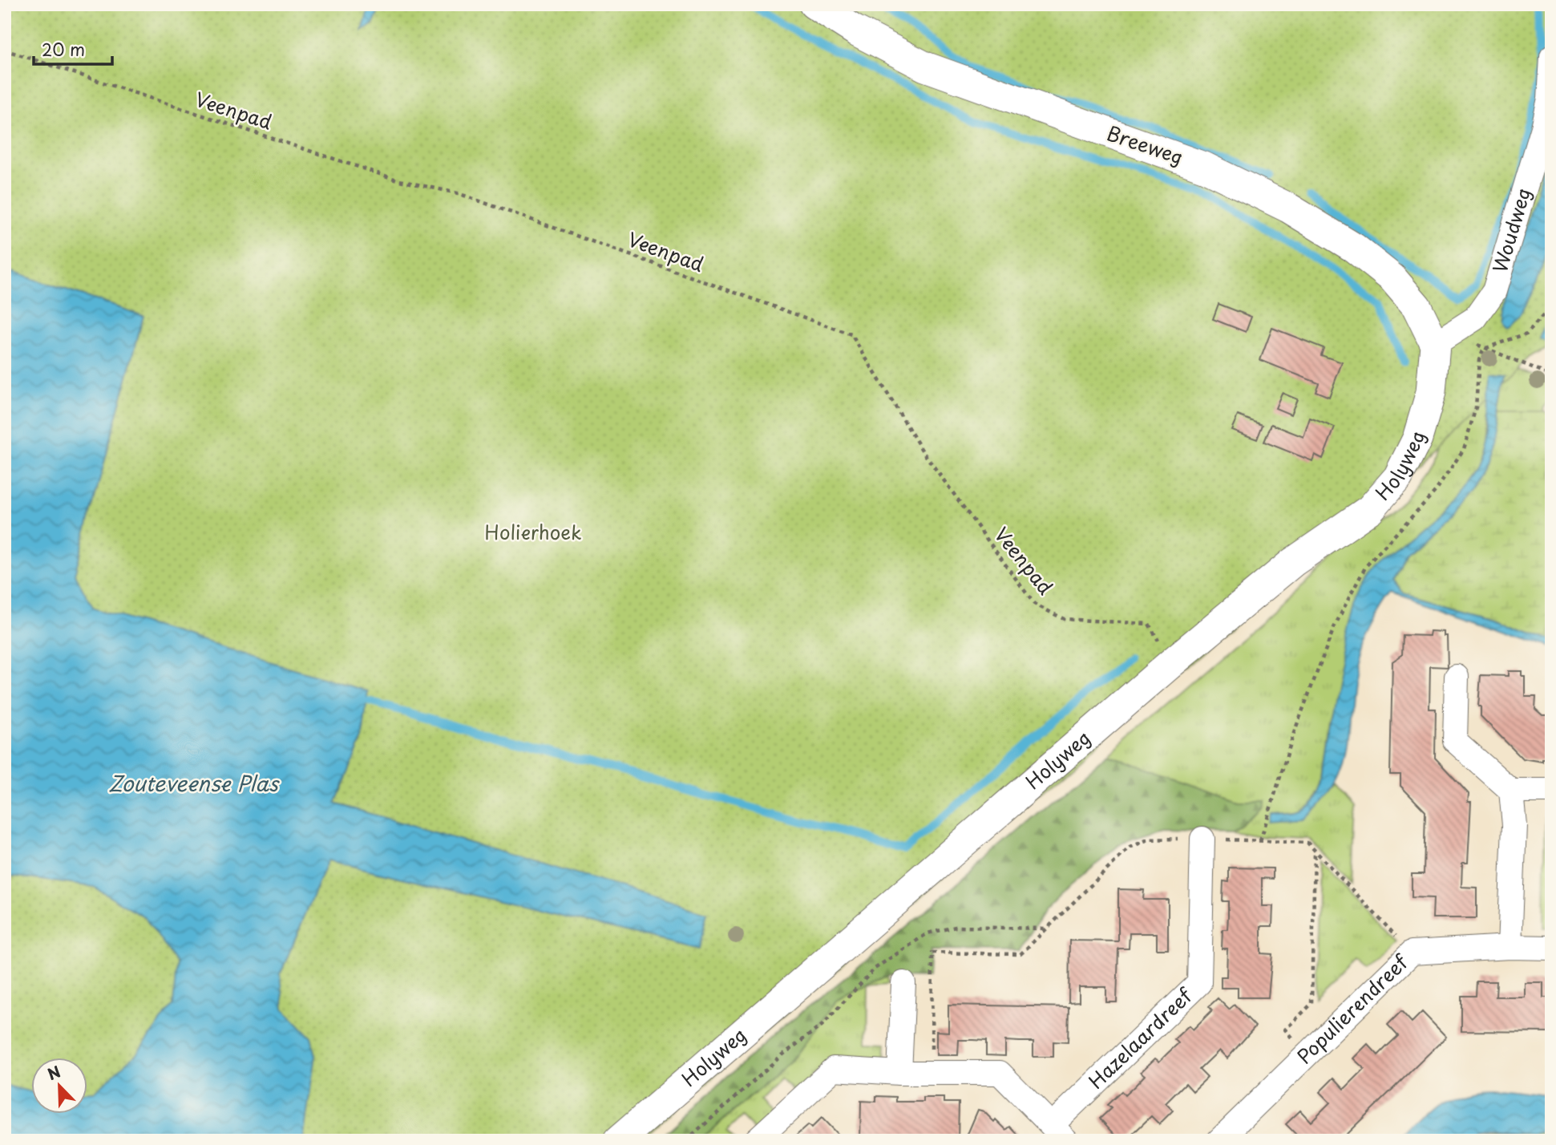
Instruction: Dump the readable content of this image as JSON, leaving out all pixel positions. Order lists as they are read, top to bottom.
{
  "streets": {
    "street": [
      "Breeweg",
      "Woudweg",
      "Holyweg",
      "Populierendreef",
      "Hazelaardreef"
    ],
    "path": ["Veenpad"]
  },
  "crossings": [
    ["Veenpad", "Holyweg"],
    ["Breeweg", "Woudweg"],
    ["Breeweg", "Holyweg"],
    ["Woudweg", "Holyweg"]
  ],
  "water": ["Zouteveense Plas"],
  "parks": ["Holierhoek"],
  "scale_bar": "20 m",
  "north": "top left"
}
